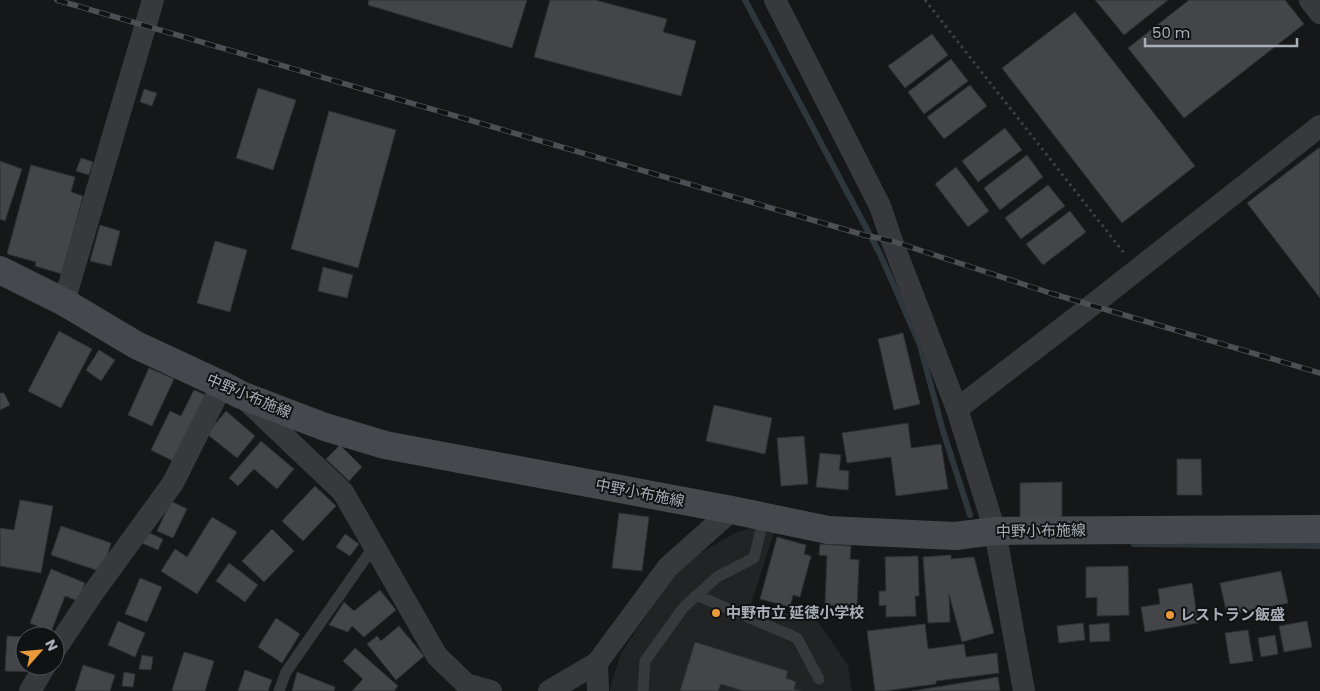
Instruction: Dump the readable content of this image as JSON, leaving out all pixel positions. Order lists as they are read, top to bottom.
{
  "streets": {
    "main road": ["中野小布施線"]
  },
  "places": ["中野市立 延徳小学校", "レストラン飯盛"],
  "scale_bar": "50 m",
  "north": "top right"
}
